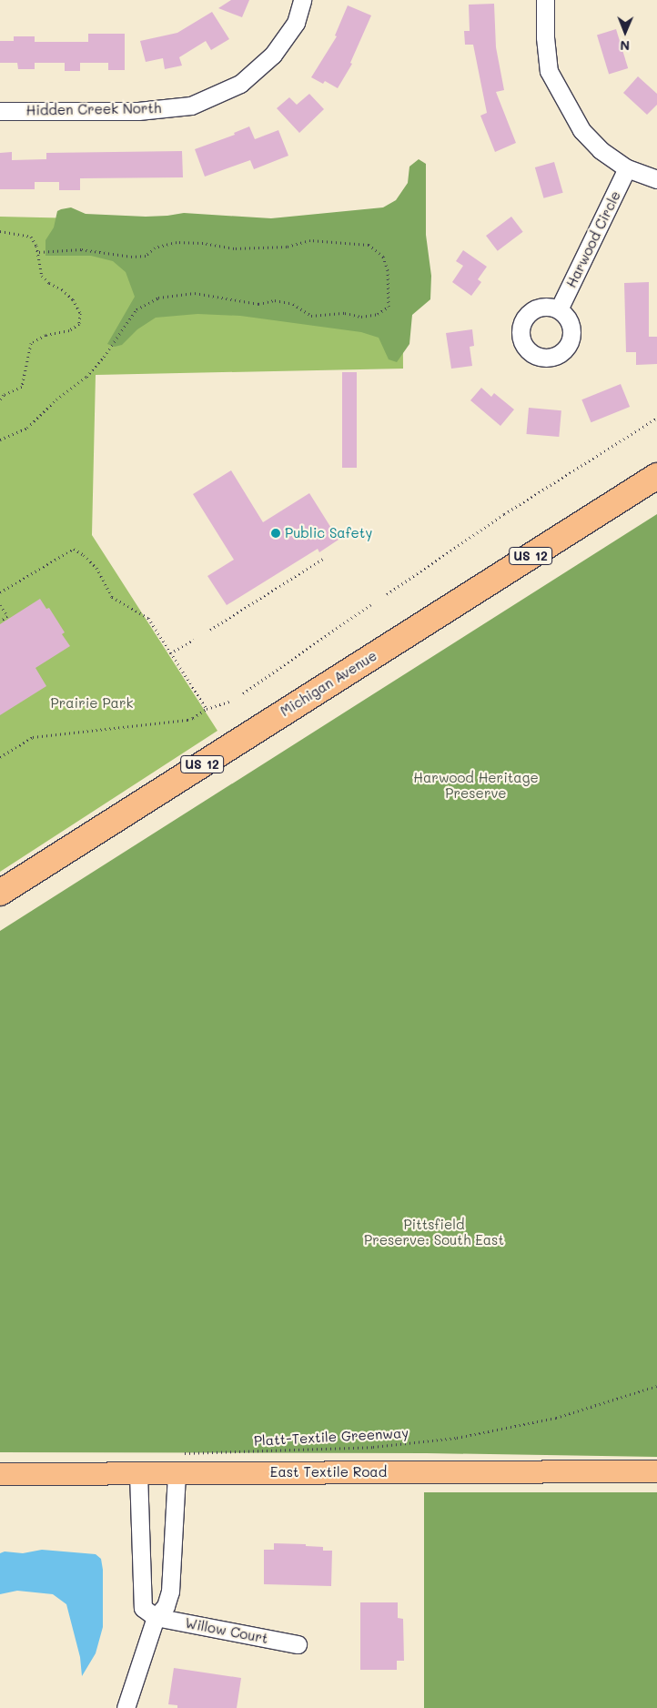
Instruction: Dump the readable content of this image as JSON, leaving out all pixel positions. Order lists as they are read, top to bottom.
{
  "streets": {
    "highway": ["US 12", "Michigan Avenue"],
    "main road": ["East Textile Road"],
    "street": ["Hidden Creek North", "Harwood Circle", "Willow Court"],
    "path": ["Platt-Textile Greenway"]
  },
  "crossings": [
    ["Platt-Textile Greenway", "East Textile Road"]
  ],
  "parks": ["Prairie Park", "Harwood Heritage Preserve", "Pittsfield Preserve: South East"],
  "places": ["Public Safety"],
  "north": "bottom"
}
